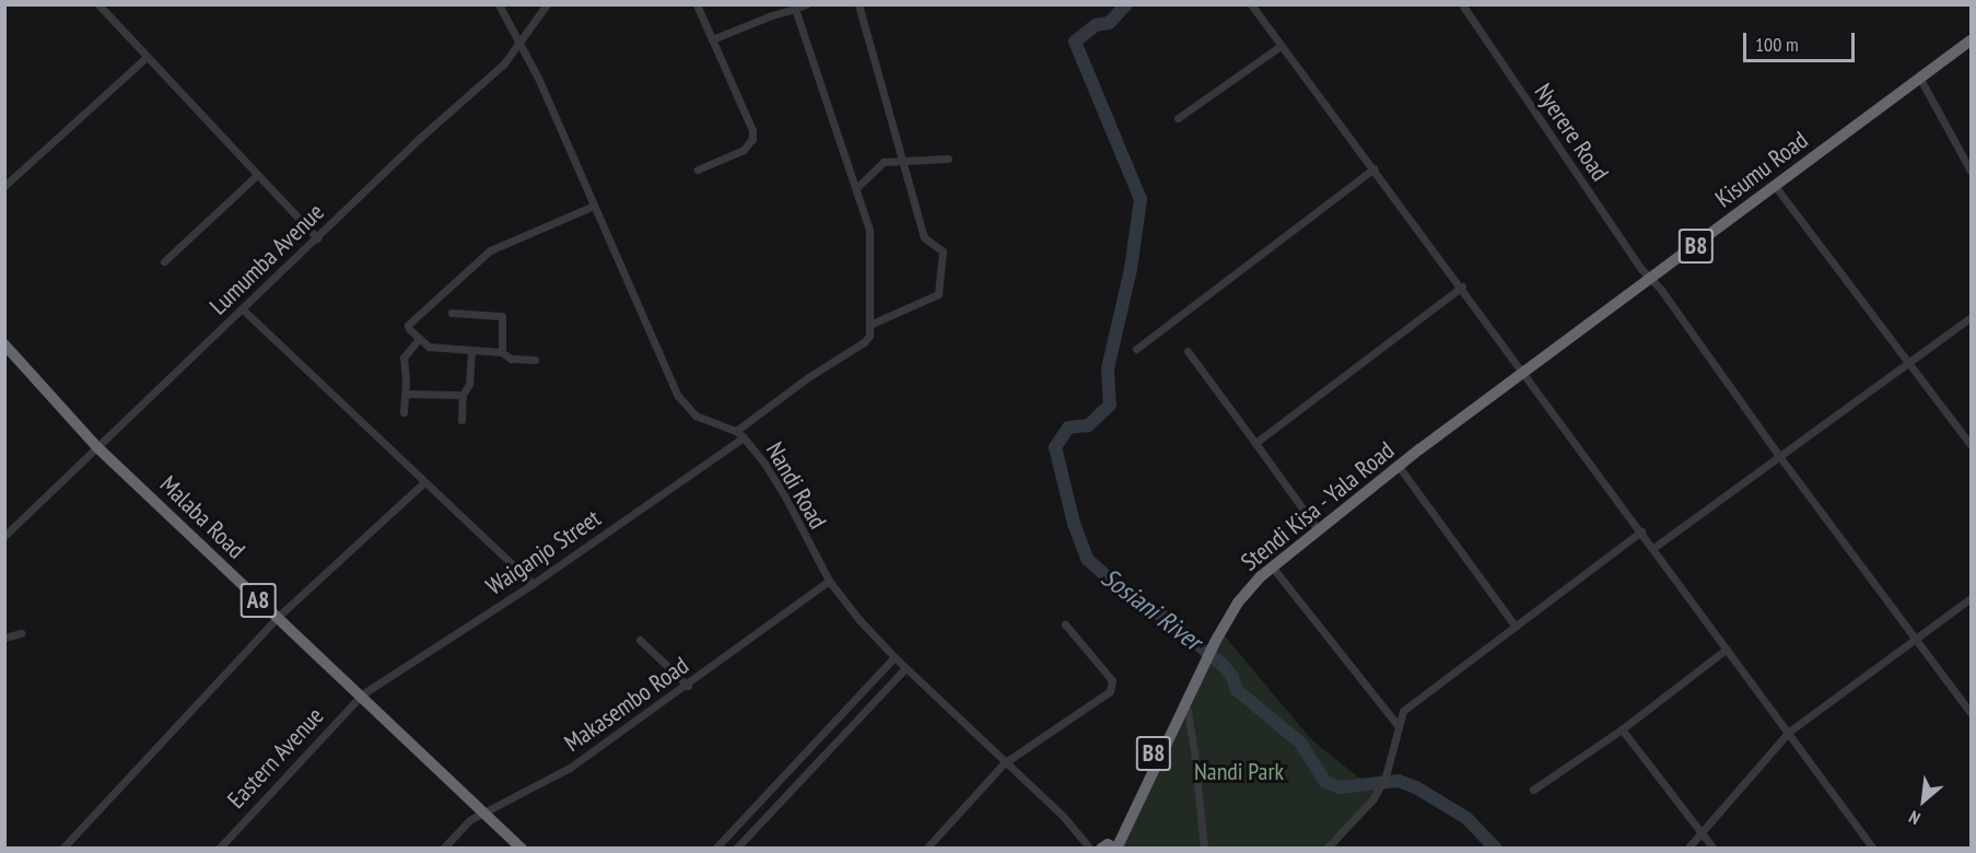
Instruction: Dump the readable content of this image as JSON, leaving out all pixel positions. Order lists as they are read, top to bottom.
{
  "streets": {
    "highway": [
      "Kisumu Road",
      "B8",
      "Stendi Kisa - Yala Road",
      "Malaba Road",
      "A8"
    ],
    "street": [
      "Nyerere Road",
      "Lumumba Avenue",
      "Nandi Road",
      "Waiganjo Street",
      "Makasembo Road",
      "Eastern Avenue"
    ]
  },
  "crossings": [
    ["Nyerere Road", "Kisumu Road"],
    ["Kisumu Road", "Stendi Kisa - Yala Road"],
    ["B8", "Nandi Road"],
    ["B8", "Stendi Kisa - Yala Road"],
    ["Lumumba Avenue", "Nandi Road"],
    ["Lumumba Avenue", "Malaba Road"],
    ["Nandi Road", "Stendi Kisa - Yala Road"],
    ["Nandi Road", "Waiganjo Street"],
    ["Nandi Road", "Makasembo Road"],
    ["Malaba Road", "Waiganjo Street"],
    ["Malaba Road", "Makasembo Road"],
    ["Malaba Road", "Eastern Avenue"],
    ["Waiganjo Street", "Eastern Avenue"]
  ],
  "water": ["Sosiani River"],
  "parks": ["Nandi Park"],
  "scale_bar": "100 m",
  "north": "bottom left"
}
